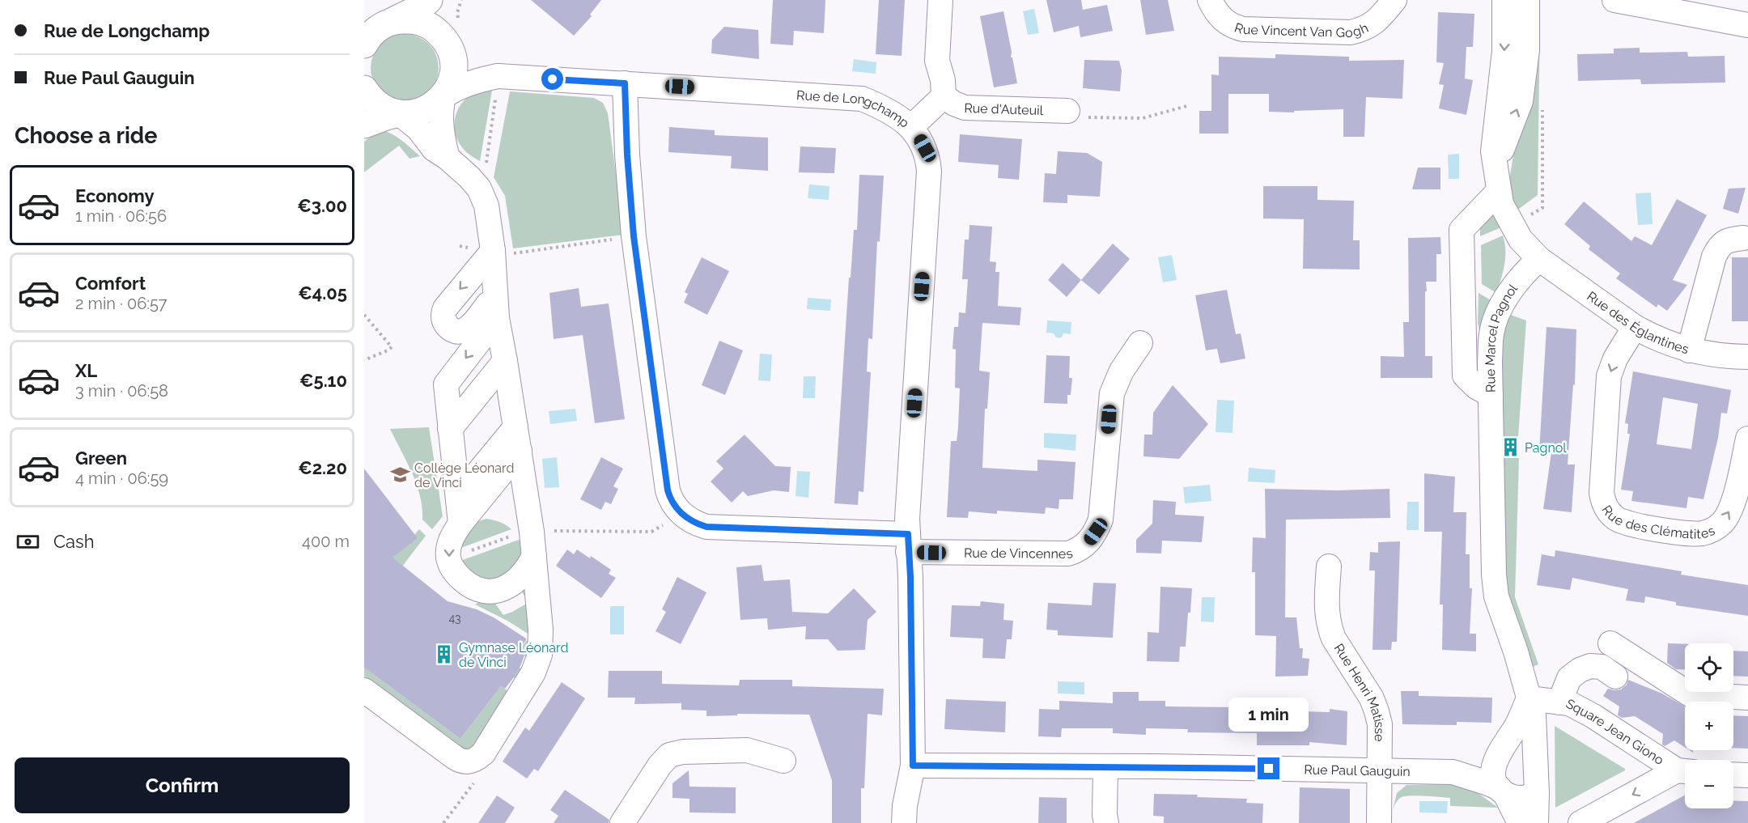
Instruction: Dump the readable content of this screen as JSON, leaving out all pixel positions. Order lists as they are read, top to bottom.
{
  "streets": {
    "street": [
      "Rue Vincent Van Gogh",
      "Rue d'Auteuil",
      "Rue de Longchamp",
      "Rue des Églantines",
      "Rue Marcel Pagnol",
      "Rue des Clématites",
      "Rue de Vincennes",
      "Rue Henri Matisse",
      "Square Jean Giono",
      "Rue Paul Gauguin"
    ]
  },
  "crossings": [
    ["Rue de Longchamp", "Rue de Vincennes"],
    ["Rue de Longchamp", "Rue Paul Gauguin"],
    ["Rue des Églantines", "Rue Marcel Pagnol"],
    ["Rue des Églantines", "Rue des Clématites"],
    ["Rue Marcel Pagnol", "Square Jean Giono"],
    ["Rue Marcel Pagnol", "Rue Paul Gauguin"],
    ["Rue Henri Matisse", "Rue Paul Gauguin"]
  ],
  "one_way": ["Square Jean Giono"],
  "places": {
    "building": ["Pagnol", "Gymnase Léonard de Vinci"],
    "school or university": ["Collège Léonard de Vinci"]
  },
  "house_numbers": ["43"],
  "page": {
    "banner": ["Rue de Longchamp", "Rue Paul Gauguin"],
    "heading": "Choose a ride",
    "list": [
      {
        "name": "Economy",
        "note": "1 min · 06:56",
        "value": "€3.00"
      },
      {
        "name": "Comfort",
        "note": "2 min · 06:57",
        "value": "€4.05"
      },
      {
        "name": "XL",
        "note": "3 min · 06:58",
        "value": "€5.10"
      },
      {
        "name": "Green",
        "note": "4 min · 06:59",
        "value": "€2.20"
      }
    ],
    "pay": ["Cash", "400 m"],
    "map_buttons": ["+", "−"],
    "bubble": "1 min",
    "buttons": "Confirm"
  }
}
